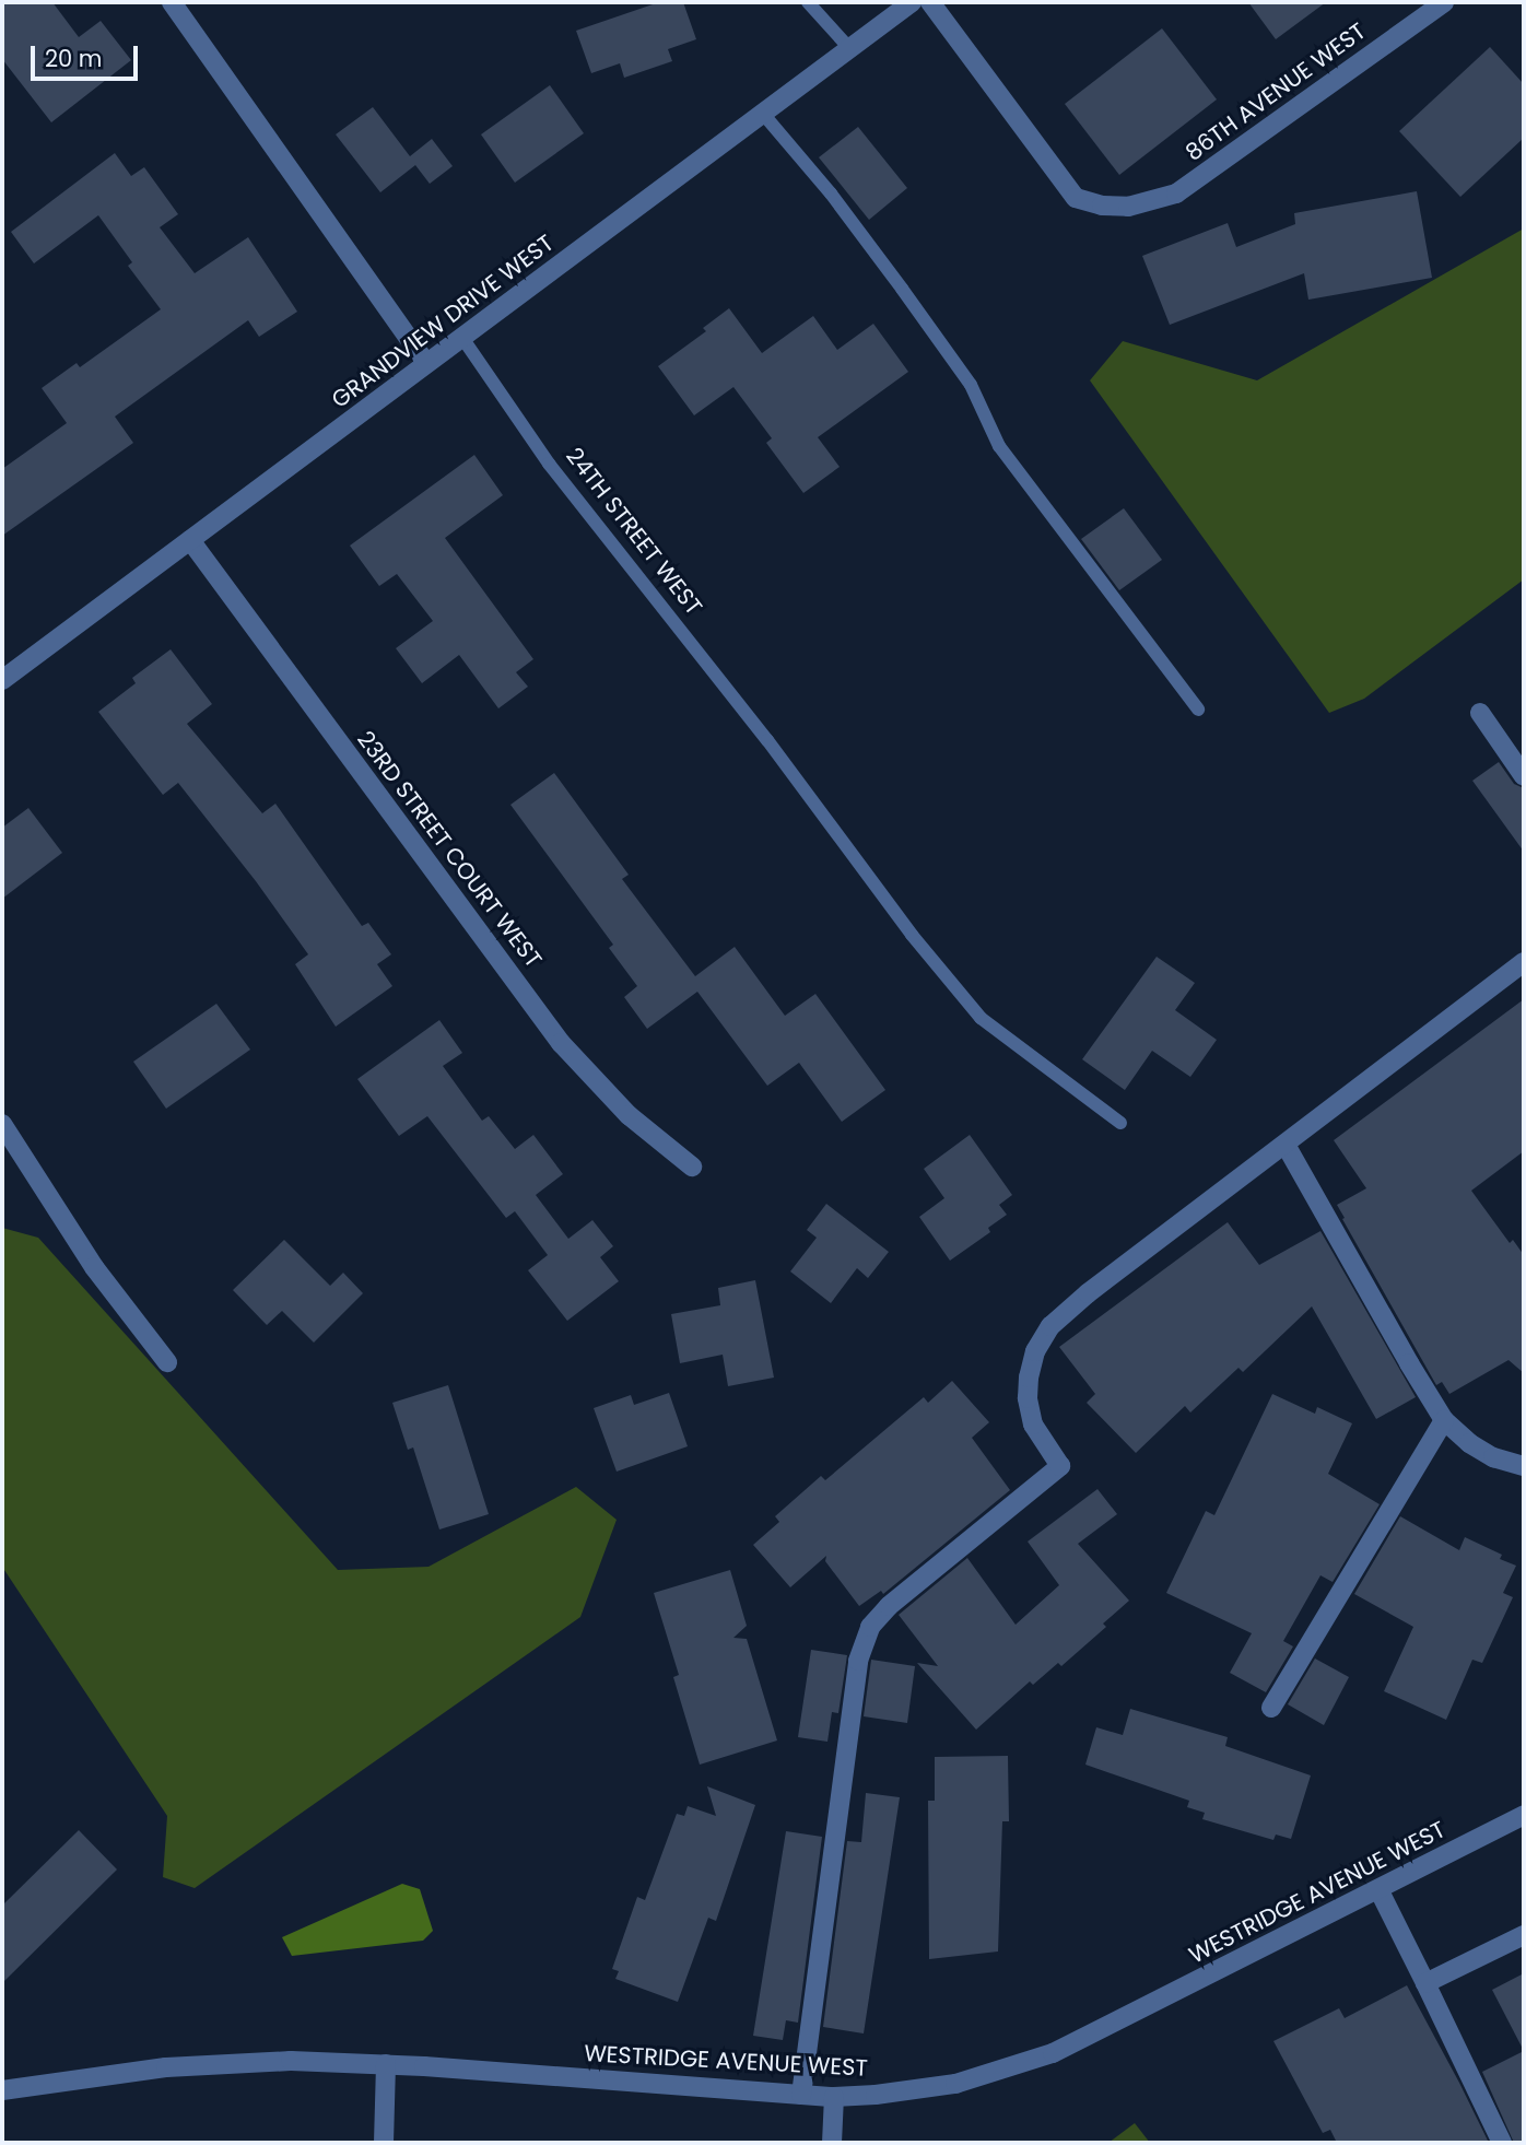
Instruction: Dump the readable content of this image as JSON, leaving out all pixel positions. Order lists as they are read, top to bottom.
{
  "streets": {
    "street": [
      "86TH AVENUE WEST",
      "GRANDVIEW DRIVE WEST",
      "23RD STREET COURT WEST",
      "WESTRIDGE AVENUE WEST"
    ],
    "lane": ["24TH STREET WEST"]
  },
  "crossings": [
    ["GRANDVIEW DRIVE WEST", "24TH STREET WEST"],
    ["GRANDVIEW DRIVE WEST", "23RD STREET COURT WEST"]
  ],
  "scale_bar": "20 m"
}
